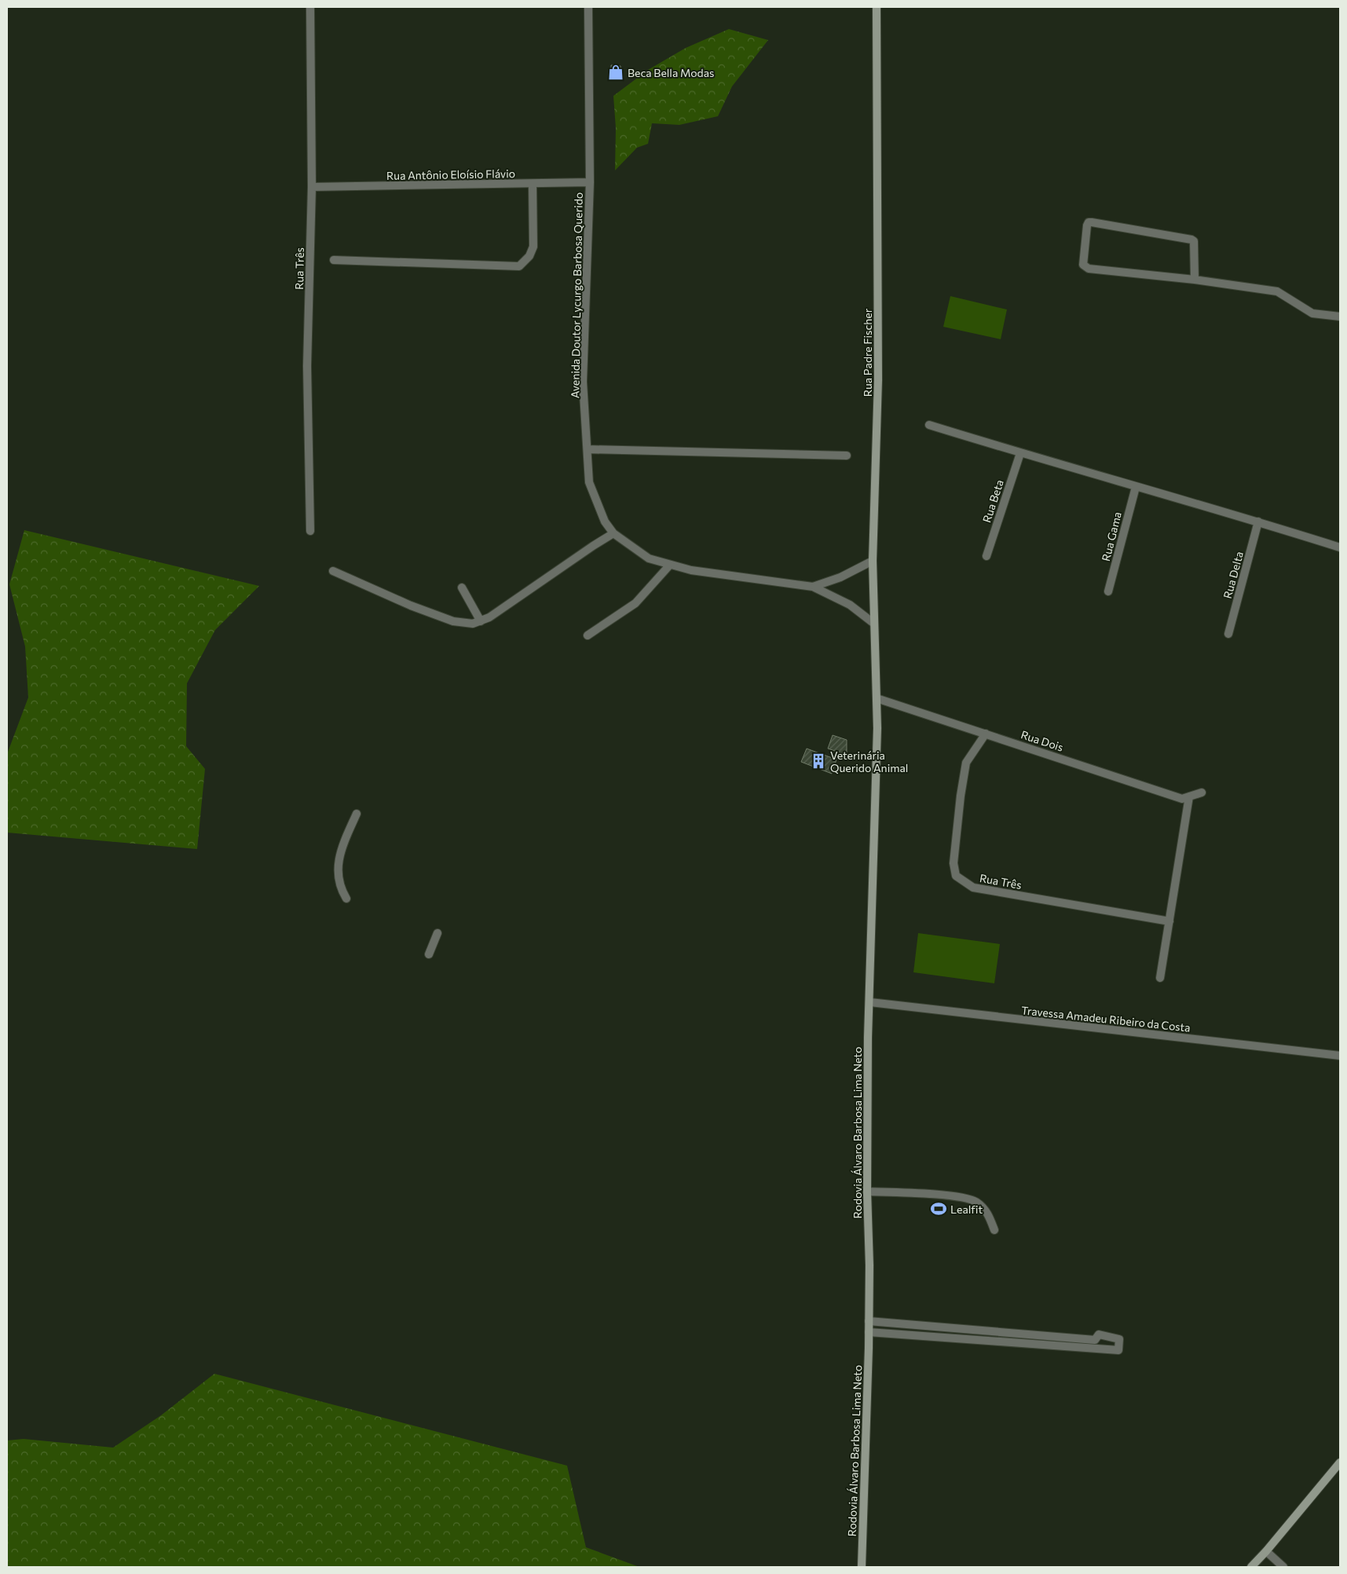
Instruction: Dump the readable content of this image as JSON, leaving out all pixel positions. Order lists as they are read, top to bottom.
{
  "streets": {
    "main road": ["Rua Padre Fischer", "Rodovia Álvaro Barbosa Lima Neto"],
    "street": [
      "Rua Antônio Eloísio Flávio",
      "Rua Três",
      "Avenida Doutor Lycurgo Barbosa Querido",
      "Rua Beta",
      "Rua Gama",
      "Rua Delta",
      "Rua Dois",
      "Travessa Amadeu Ribeiro da Costa"
    ]
  },
  "crossings": [
    ["Rua Antônio Eloísio Flávio", "Rua Três"],
    ["Rua Antônio Eloísio Flávio", "Avenida Doutor Lycurgo Barbosa Querido"],
    ["Rua Três", "Rua Dois"],
    ["Rua Padre Fischer", "Rua Dois"],
    ["Rua Padre Fischer", "Rodovia Álvaro Barbosa Lima Neto"],
    ["Rua Dois", "Rodovia Álvaro Barbosa Lima Neto"],
    ["Travessa Amadeu Ribeiro da Costa", "Rodovia Álvaro Barbosa Lima Neto"]
  ],
  "places": {
    "shop": ["Beca Bella Modas"],
    "building": ["Veterinária Querido Animal"],
    "sports": ["Lealfit"]
  }
}
